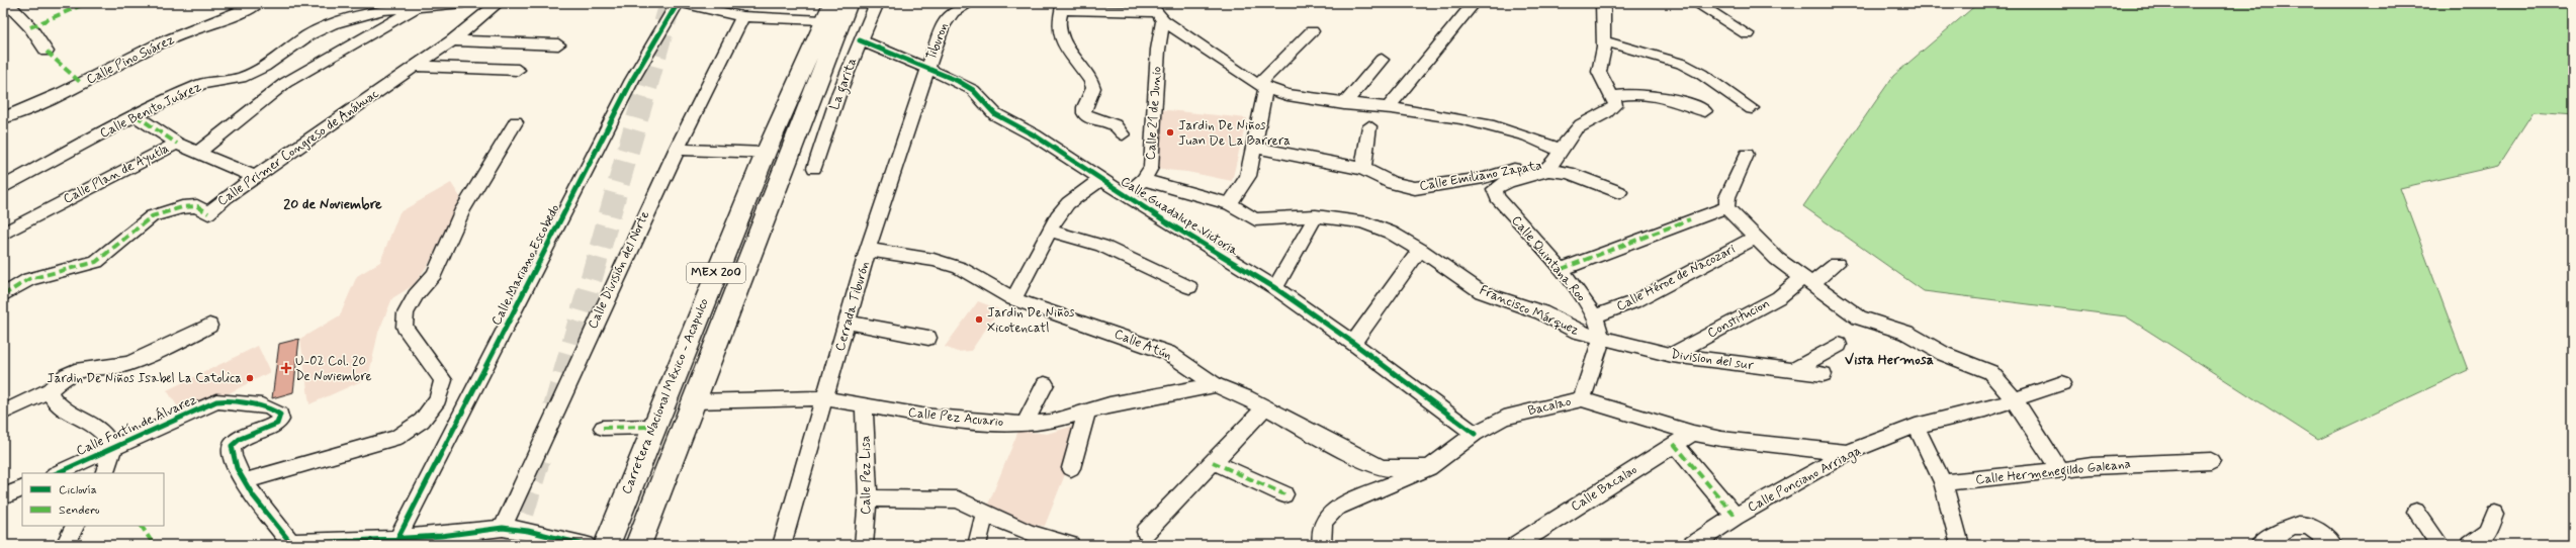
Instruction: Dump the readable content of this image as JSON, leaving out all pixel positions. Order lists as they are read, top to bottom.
{
  "streets": {
    "main road": ["MEX 200", "Carretera Nacional México - Acapulco"],
    "street": [
      "Tiburon",
      "Calle Pino Suárez",
      "La garita",
      "Calle Benito Juárez",
      "Calle 21 de Junio",
      "Calle Primer Congreso de Anáhuac",
      "Calle Plan de Ayutla",
      "Calle Emiliano Zapata",
      "Calle Guadalupe Victoria",
      "Calle Quintana Roo",
      "Calle Mariano Escobedo",
      "Calle División del Norte",
      "Calle Héroe de Nacozari",
      "Cerrada Tiburón",
      "Francisco Márquez",
      "Constitucion",
      "Calle Atún",
      "Division del sur",
      "Bacalao",
      "Calle Pez Acuario",
      "Calle Fortín de Álvarez",
      "Calle Hermenegildo Galeana",
      "Calle Pez Lisa",
      "Calle Ponciano Arriaga",
      "Calle Bacalao"
    ]
  },
  "crossings": [
    ["Tiburon", "Calle Guadalupe Victoria"],
    ["Tiburon", "Cerrada Tiburón"],
    ["La garita", "Calle Guadalupe Victoria"],
    ["Calle 21 de Junio", "Calle Guadalupe Victoria"],
    ["Calle 21 de Junio", "Francisco Márquez"],
    ["Calle Primer Congreso de Anáhuac", "Calle Plan de Ayutla"],
    ["Calle Emiliano Zapata", "Calle Quintana Roo"],
    ["Calle Guadalupe Victoria", "Cerrada Tiburón"],
    ["Calle Guadalupe Victoria", "Bacalao"],
    ["Calle Quintana Roo", "Calle Héroe de Nacozari"],
    ["Calle Quintana Roo", "Francisco Márquez"],
    ["Calle Quintana Roo", "Division del sur"],
    ["Cerrada Tiburón", "Calle Atún"],
    ["Cerrada Tiburón", "Calle Pez Acuario"],
    ["Francisco Márquez", "Division del sur"],
    ["Constitucion", "Division del sur"],
    ["Calle Atún", "Bacalao"],
    ["Calle Atún", "Calle Pez Acuario"],
    ["Carretera Nacional México - Acapulco", "Calle Pez Acuario"],
    ["Bacalao", "Calle Ponciano Arriaga"],
    ["Bacalao", "Calle Bacalao"],
    ["Calle Pez Acuario", "Calle Pez Lisa"]
  ],
  "districts": ["20 de Noviembre", "Vista Hermosa"],
  "places": {
    "other": ["Jardin De Niños Juan De La Barrera", "Jardin De Niños Xicotencatl", "Jardin De Niños Isabel La Catolica"],
    "health": ["U-02 Col. 20 De Noviembre"]
  },
  "legend": ["Ciclovía", "Sendero"]
}
